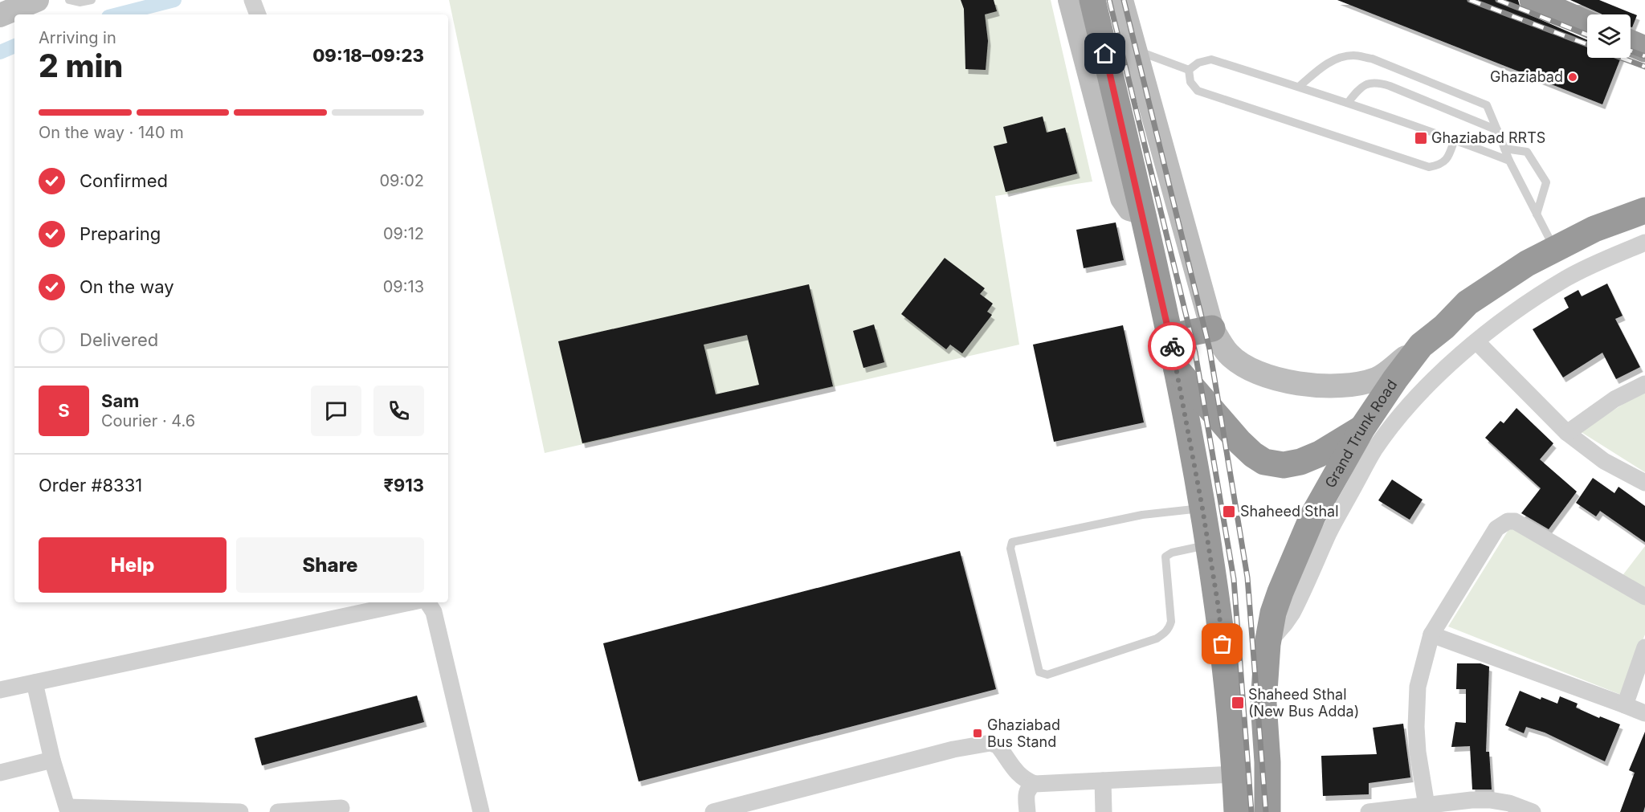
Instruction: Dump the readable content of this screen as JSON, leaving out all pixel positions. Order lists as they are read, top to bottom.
{
  "streets": {
    "highway": ["Grand Trunk Road"]
  },
  "places": {
    "other": ["Ghaziabad"],
    "transit": [
      "Ghaziabad RRTS",
      "Shaheed Sthal",
      "Shaheed Sthal (New Bus Adda)",
      "Ghaziabad Bus Stand"
    ]
  },
  "page": {
    "heading": ["2 min", "Arriving in", "09:18–09:23"],
    "panel": [
      "Sam",
      "Courier · 4.6",
      "Order #8331",
      "₹913"
    ],
    "bar": "On the way · 140 m",
    "list": [
      ["Confirmed", "09:02"],
      ["Preparing", "09:12"],
      ["On the way", "09:13"],
      "Delivered"
    ],
    "round": "S",
    "buttons": ["Help", "Share"]
  }
}
